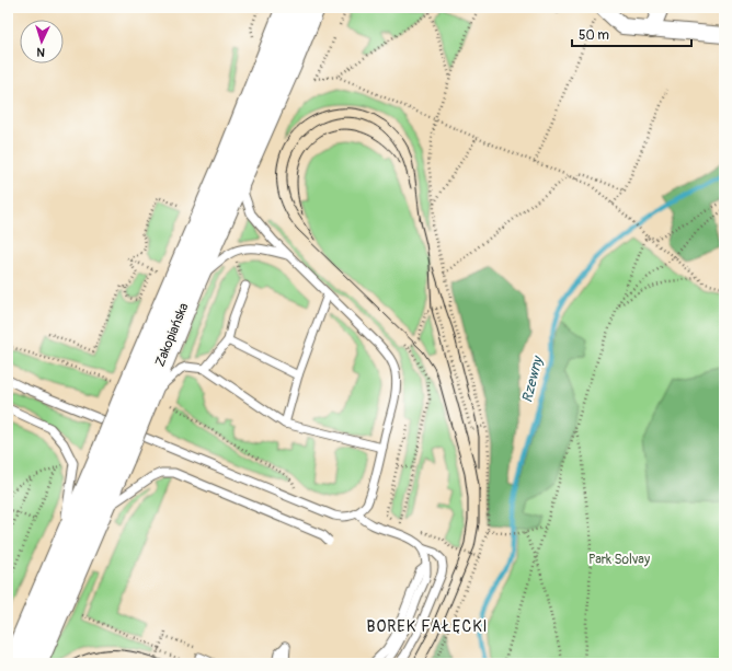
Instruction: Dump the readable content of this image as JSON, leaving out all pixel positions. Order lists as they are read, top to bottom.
{
  "streets": {
    "main road": ["Zakopiańska"]
  },
  "districts": ["BOREK FAŁĘCKI"],
  "water": ["Rzewny"],
  "parks": ["Park Solvay"],
  "scale_bar": "50 m",
  "north": "bottom"
}
